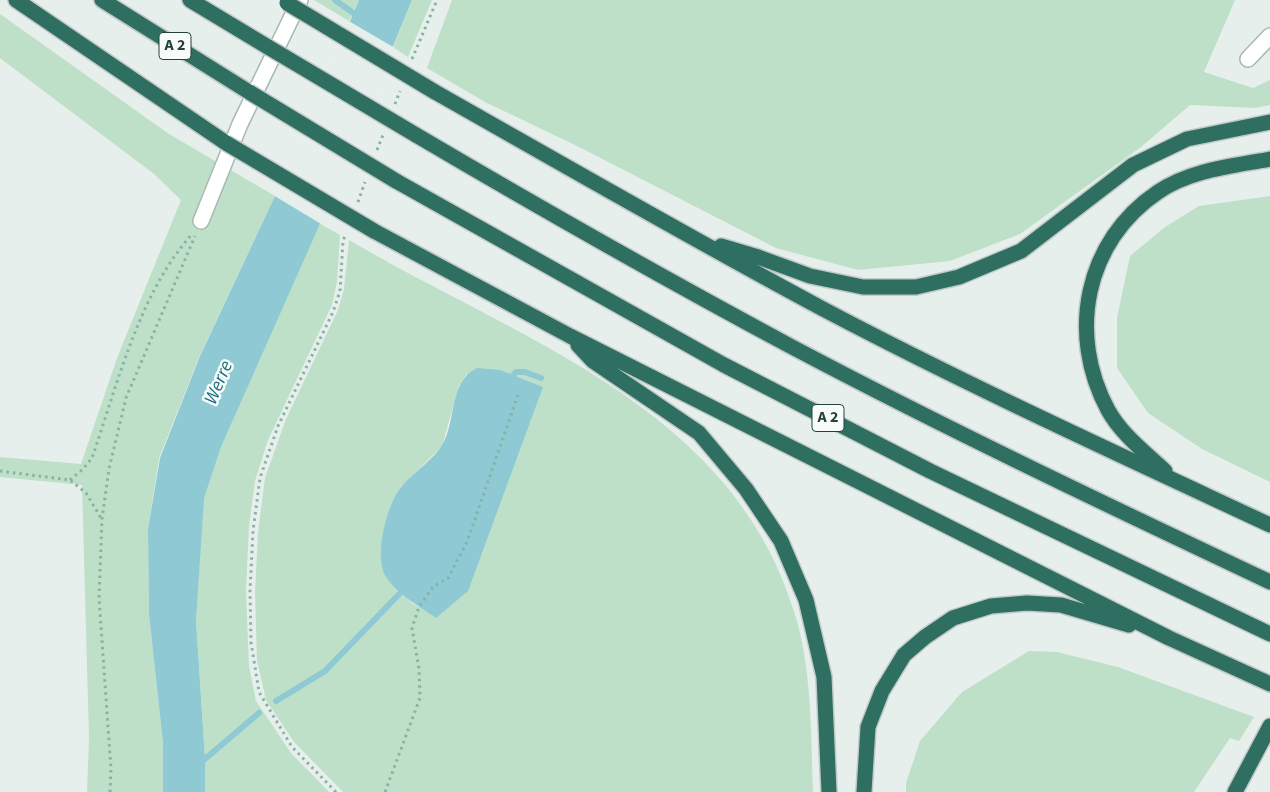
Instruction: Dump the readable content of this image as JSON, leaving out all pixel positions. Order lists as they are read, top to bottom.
{
  "streets": {
    "highway": ["A 2"]
  },
  "water": ["Werre"]
}
